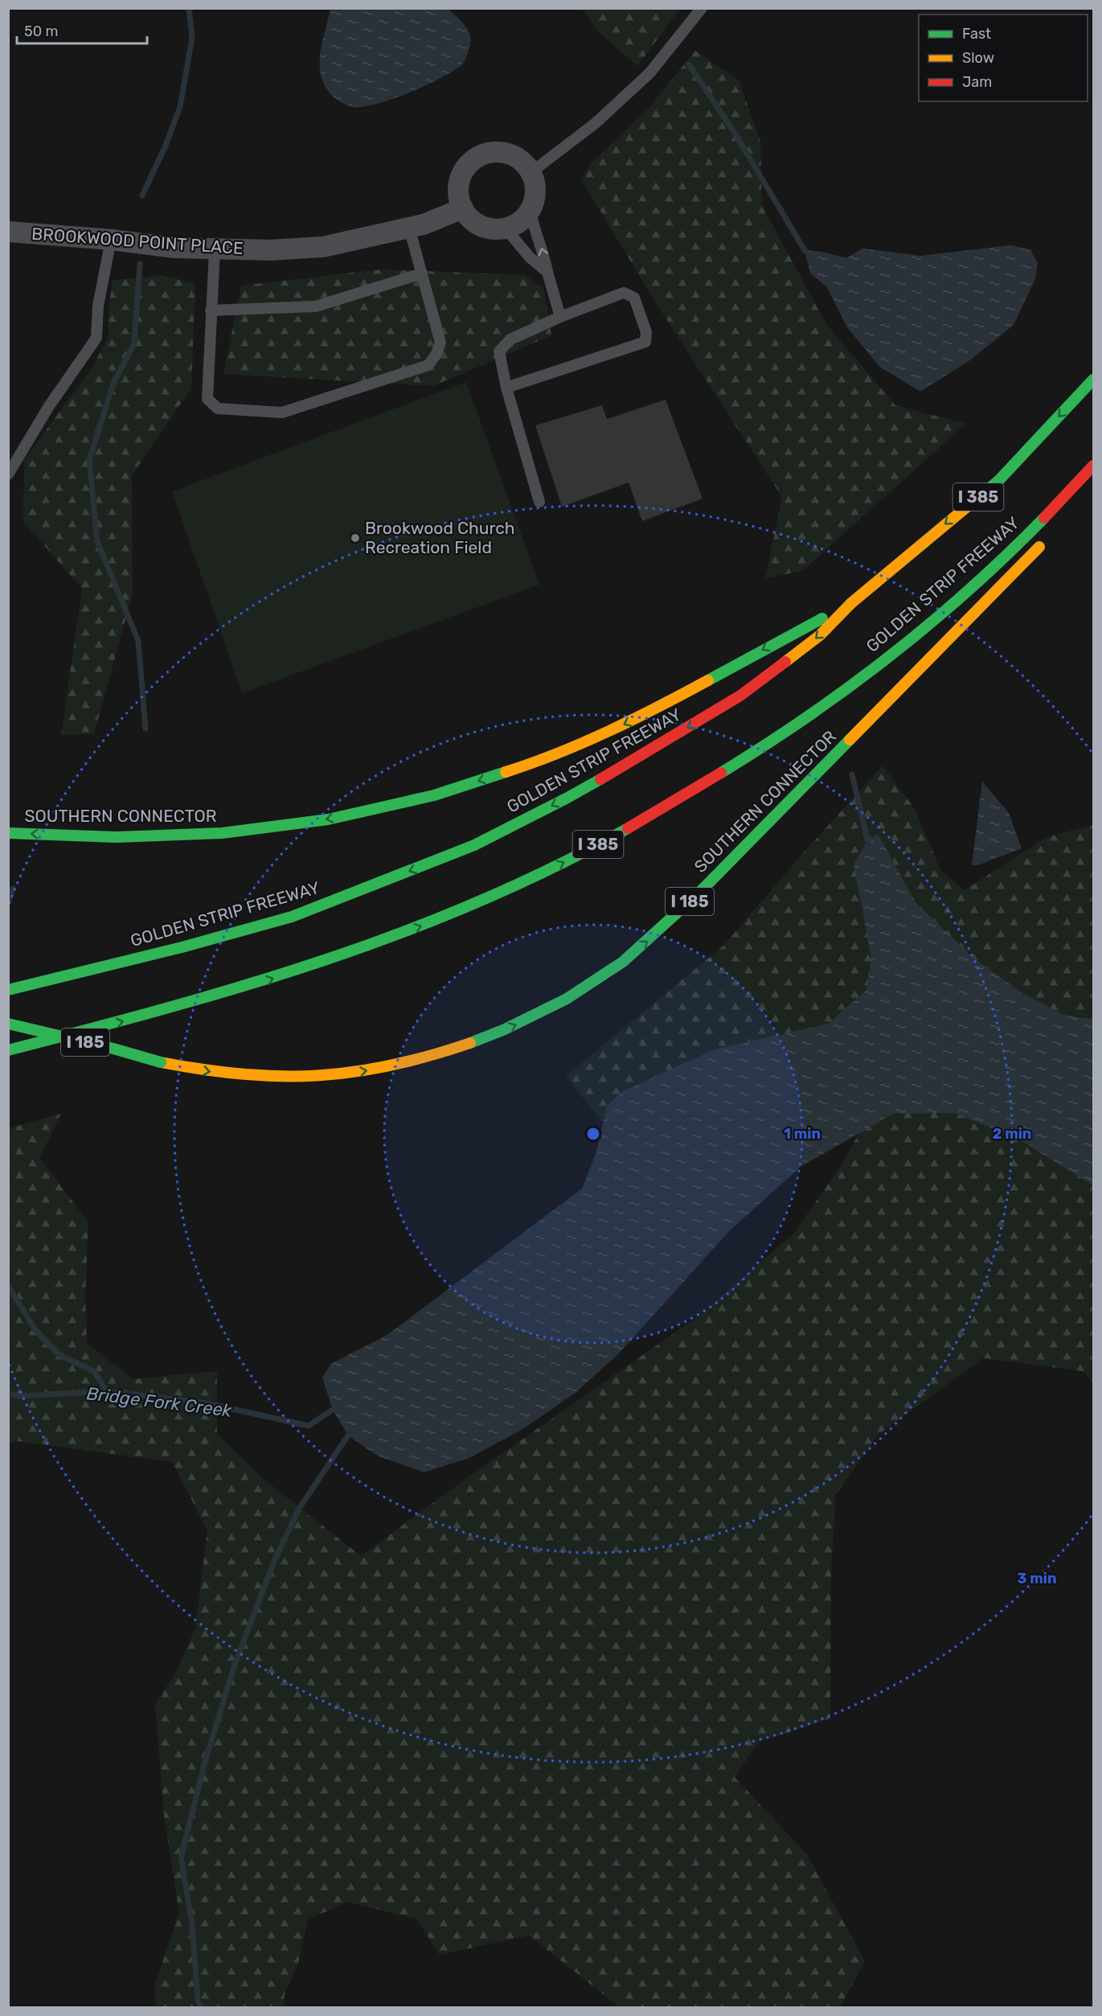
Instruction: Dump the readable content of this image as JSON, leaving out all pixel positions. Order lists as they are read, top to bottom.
{
  "streets": {
    "highway": [
      "I 385",
      "GOLDEN STRIP FREEWAY",
      "SOUTHERN CONNECTOR",
      "I 185"
    ],
    "street": ["BROOKWOOD POINT PLACE"]
  },
  "crossings": [
    ["GOLDEN STRIP FREEWAY", "SOUTHERN CONNECTOR"]
  ],
  "water": ["Bridge Fork Creek"],
  "places": ["Brookwood Church Recreation Field"],
  "legend": ["Fast", "Slow", "Jam"],
  "scale_bar": "50 m",
  "rings": ["1 min", "2 min", "3 min"]
}
